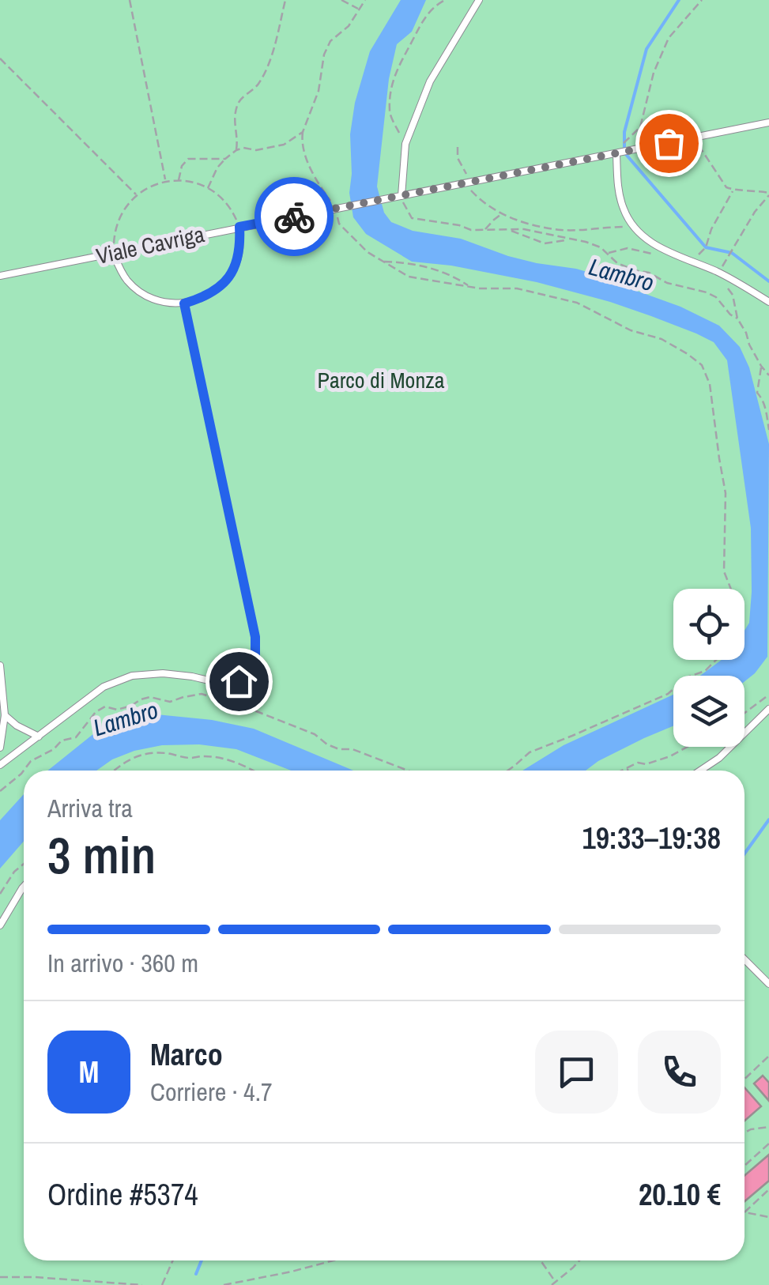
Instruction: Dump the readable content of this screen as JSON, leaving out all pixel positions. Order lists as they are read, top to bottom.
{
  "streets": {
    "lane": ["Viale Cavriga"]
  },
  "water": ["Lambro"],
  "parks": ["Parco di Monza"],
  "page": {
    "heading": ["3 min", "Arriva tra", "19:33–19:38"],
    "panel": [
      "Marco",
      "Corriere · 4.7",
      "Ordine #5374",
      "20.10 €"
    ],
    "bar": "In arrivo · 360 m",
    "round": "M"
  }
}
